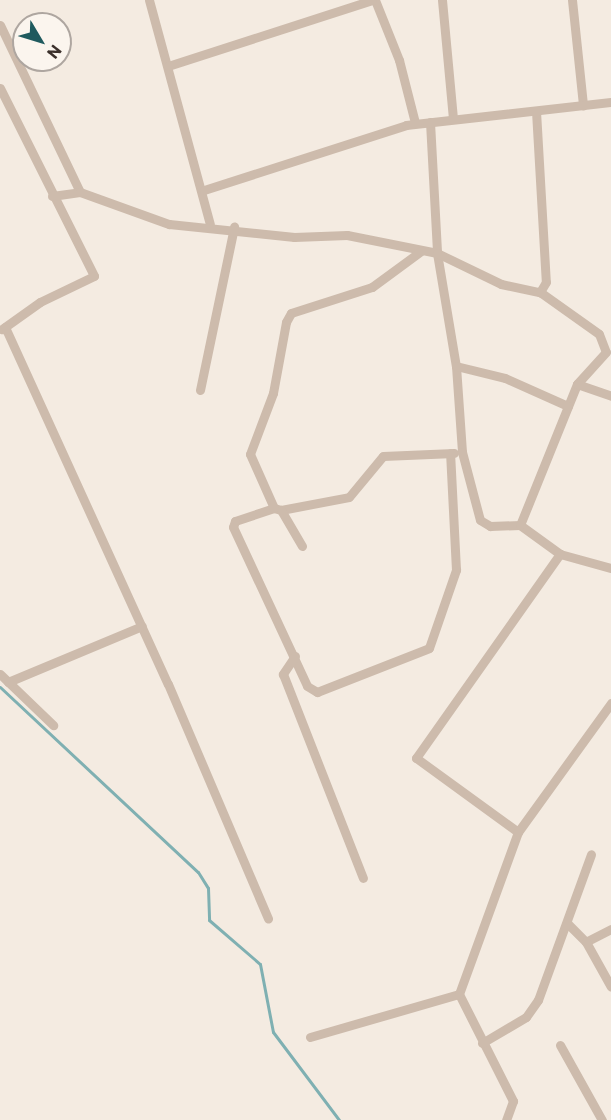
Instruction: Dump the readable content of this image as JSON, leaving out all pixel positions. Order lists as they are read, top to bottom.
{
  "north": "bottom right"
}
